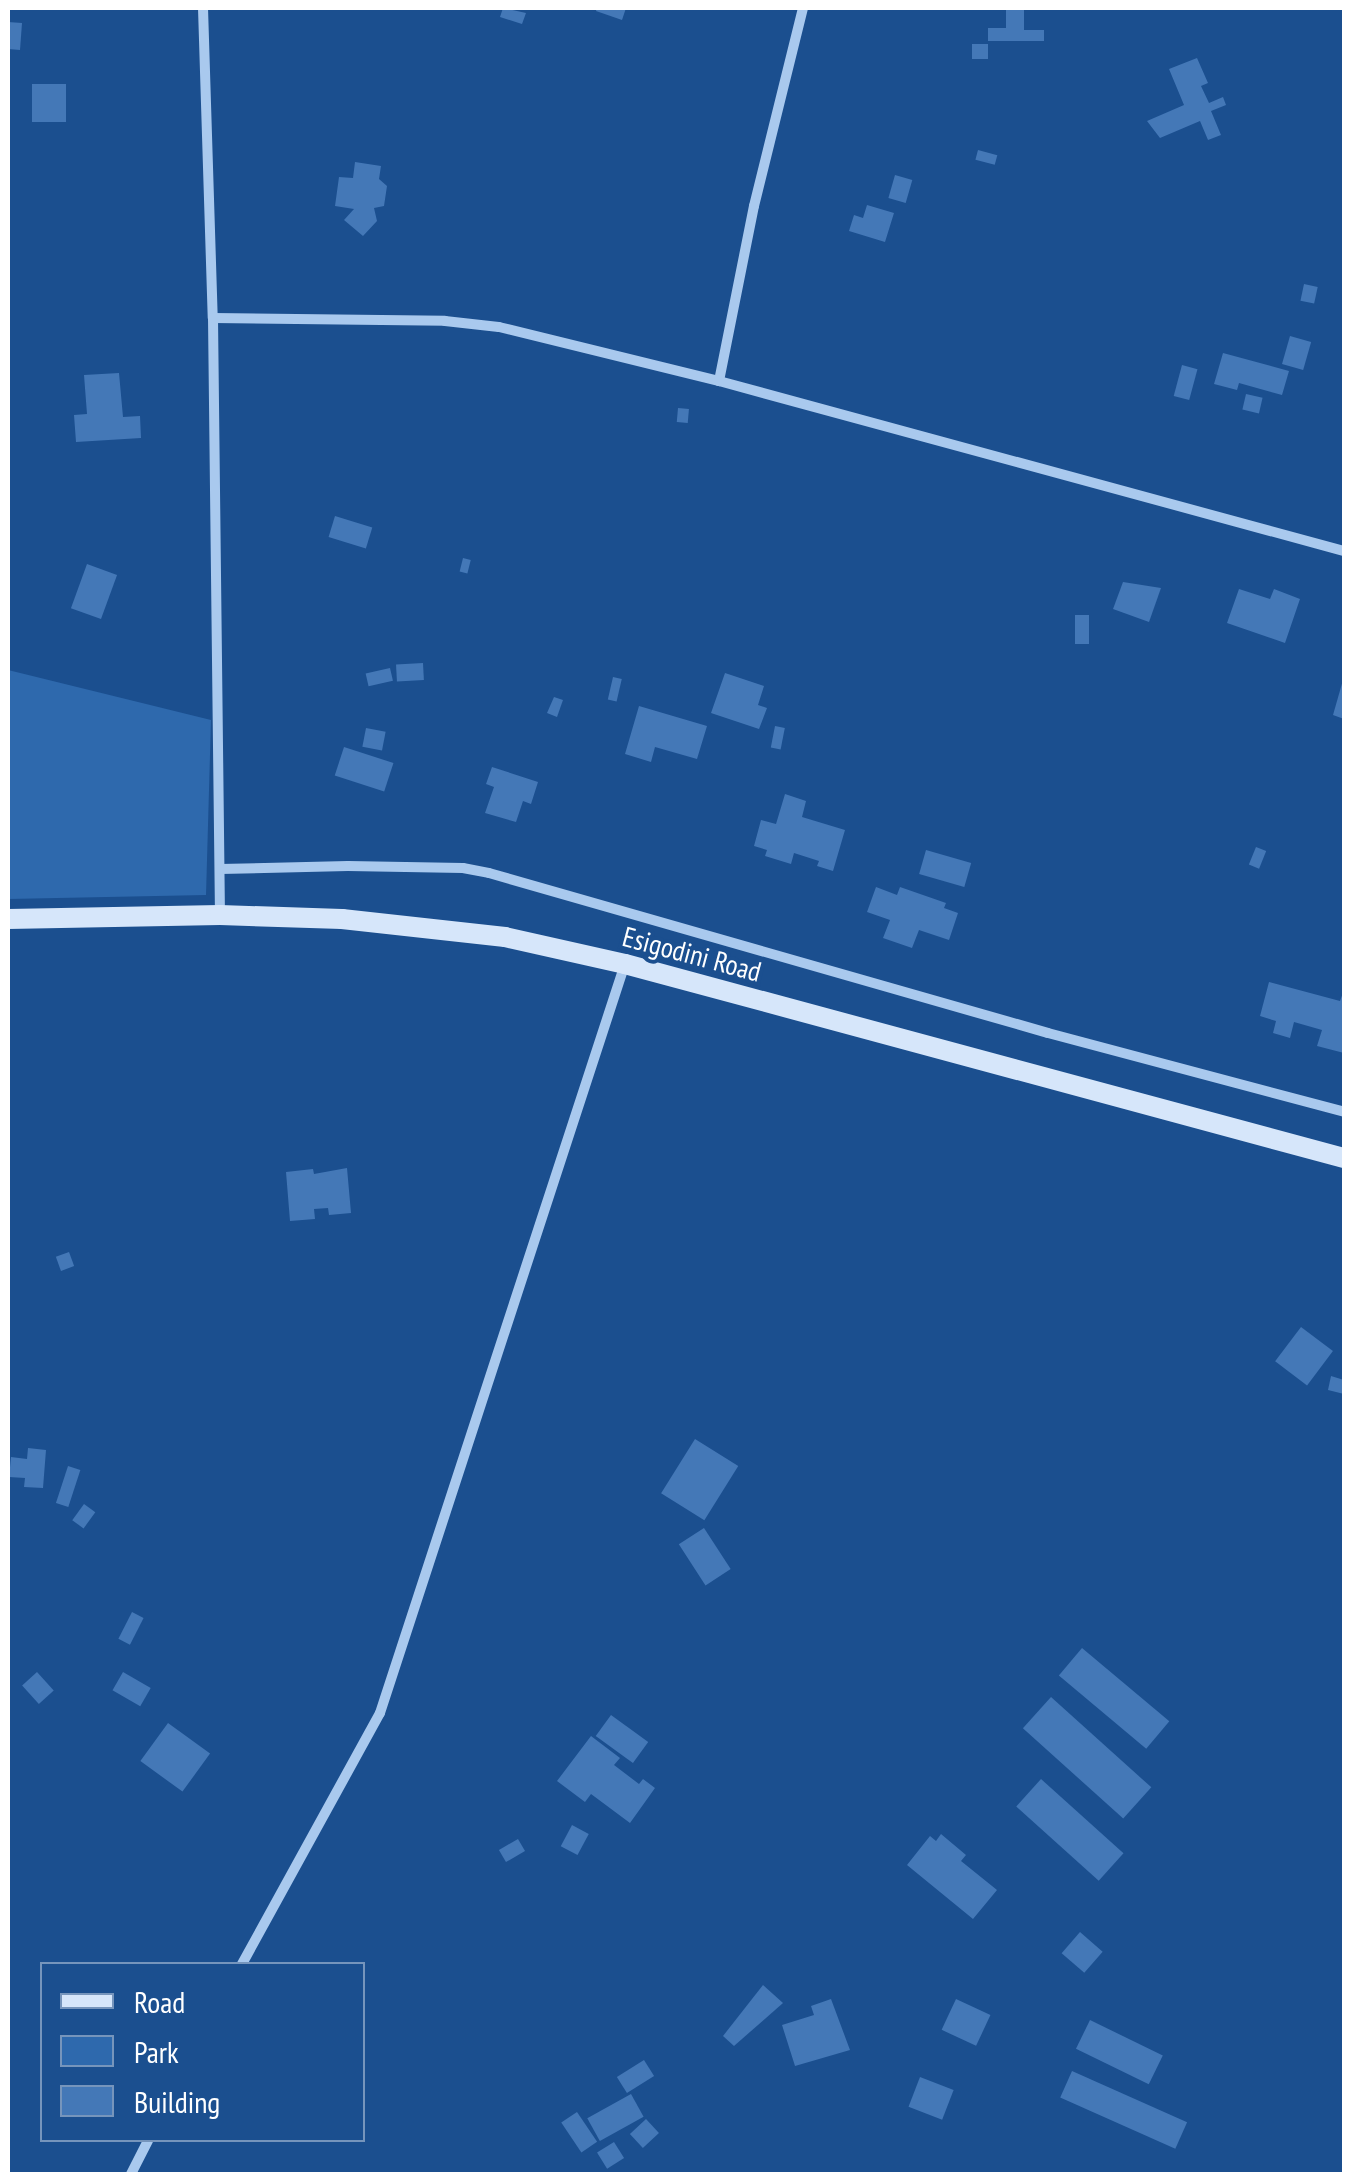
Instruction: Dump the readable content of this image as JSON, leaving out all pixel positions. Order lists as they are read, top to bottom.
{
  "streets": {
    "main road": ["Esigodini Road"]
  },
  "legend": ["Road", "Park", "Building"]
}
